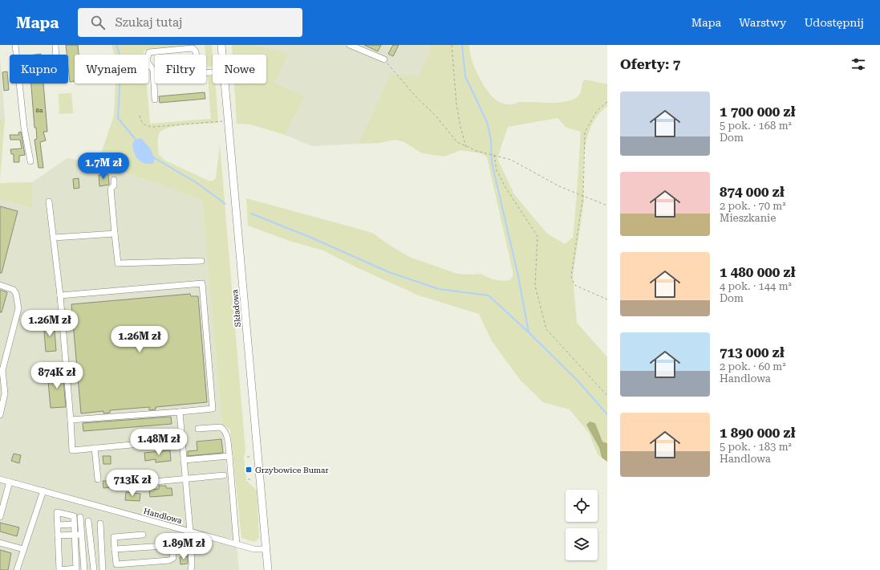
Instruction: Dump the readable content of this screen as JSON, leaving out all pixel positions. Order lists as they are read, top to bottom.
{
  "streets": {
    "main road": ["Składowa"],
    "street": ["Handlowa"]
  },
  "crossings": [
    ["Składowa", "Handlowa"]
  ],
  "places": {
    "transit": ["Grzybowice Bumar"]
  },
  "house_numbers": ["8a"],
  "page": {
    "header": "Mapa",
    "search": "Szukaj tutaj",
    "nav": ["Mapa", "Warstwy", "Udostępnij"],
    "heading": "Oferty: 7",
    "chip": [
      "Kupno",
      "Wynajem",
      "Filtry",
      "Nowe"
    ],
    "list": [
      {
        "name": "1 700 000 zł",
        "note": "5 pok. · 168 m² · Dom"
      },
      {
        "name": "874 000 zł",
        "note": "2 pok. · 70 m² · Mieszkanie"
      },
      {
        "name": "1 480 000 zł",
        "note": "4 pok. · 144 m² · Dom"
      },
      {
        "name": "713 000 zł",
        "note": "2 pok. · 60 m² · Handlowa"
      },
      {
        "name": "1 890 000 zł",
        "note": "5 pok. · 183 m² · Handlowa"
      }
    ],
    "price": [
      "1.7M zł",
      "1.26M zł",
      "1.26M zł",
      "874K zł",
      "1.48M zł",
      "713K zł",
      "1.89M zł"
    ]
  }
}
